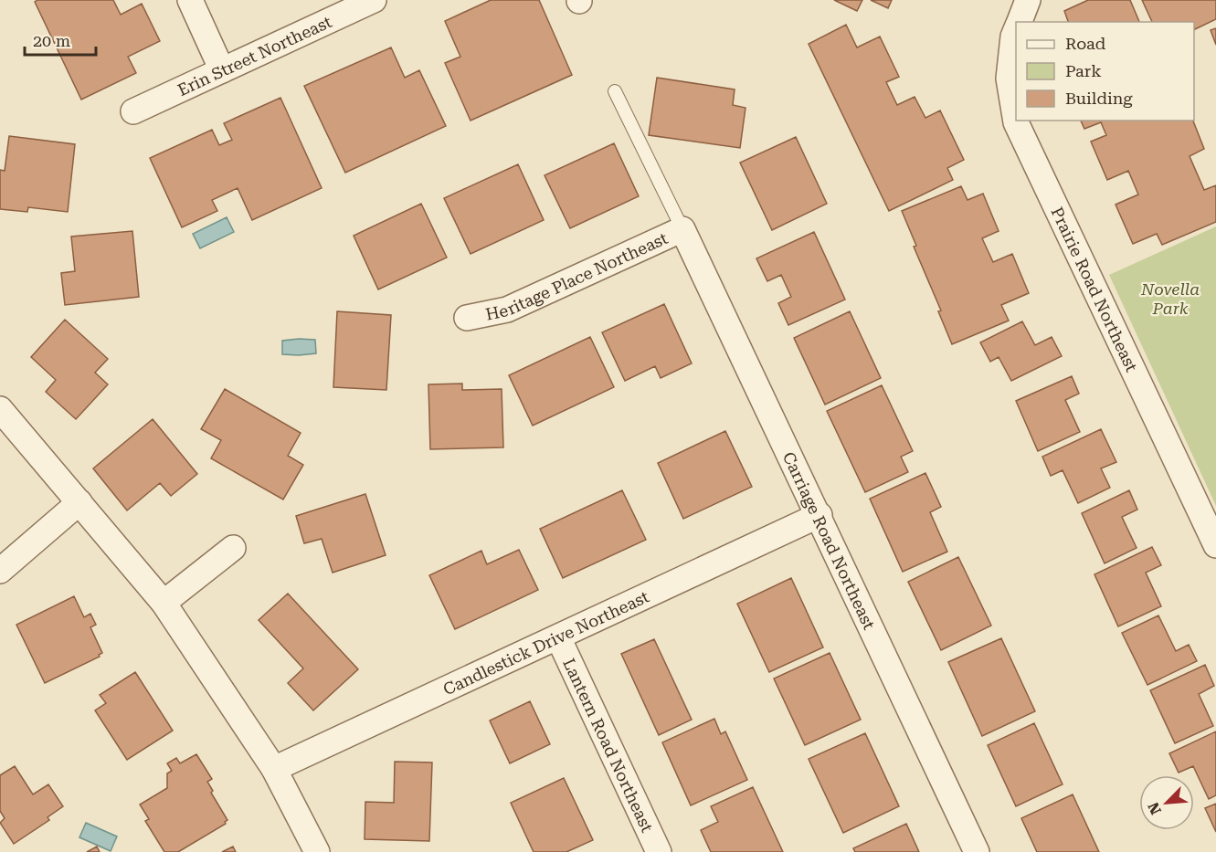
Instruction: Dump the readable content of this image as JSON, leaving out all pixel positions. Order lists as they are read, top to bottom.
{
  "streets": {
    "street": [
      "Erin Street Northeast",
      "Heritage Place Northeast",
      "Prairie Road Northeast",
      "Carriage Road Northeast",
      "Candlestick Drive Northeast",
      "Lantern Road Northeast"
    ]
  },
  "crossings": [
    ["Heritage Place Northeast", "Carriage Road Northeast"],
    ["Carriage Road Northeast", "Candlestick Drive Northeast"],
    ["Candlestick Drive Northeast", "Lantern Road Northeast"]
  ],
  "parks": ["Novella Park"],
  "legend": ["Road", "Park", "Building"],
  "scale_bar": "20 m",
  "north": "bottom left"
}
